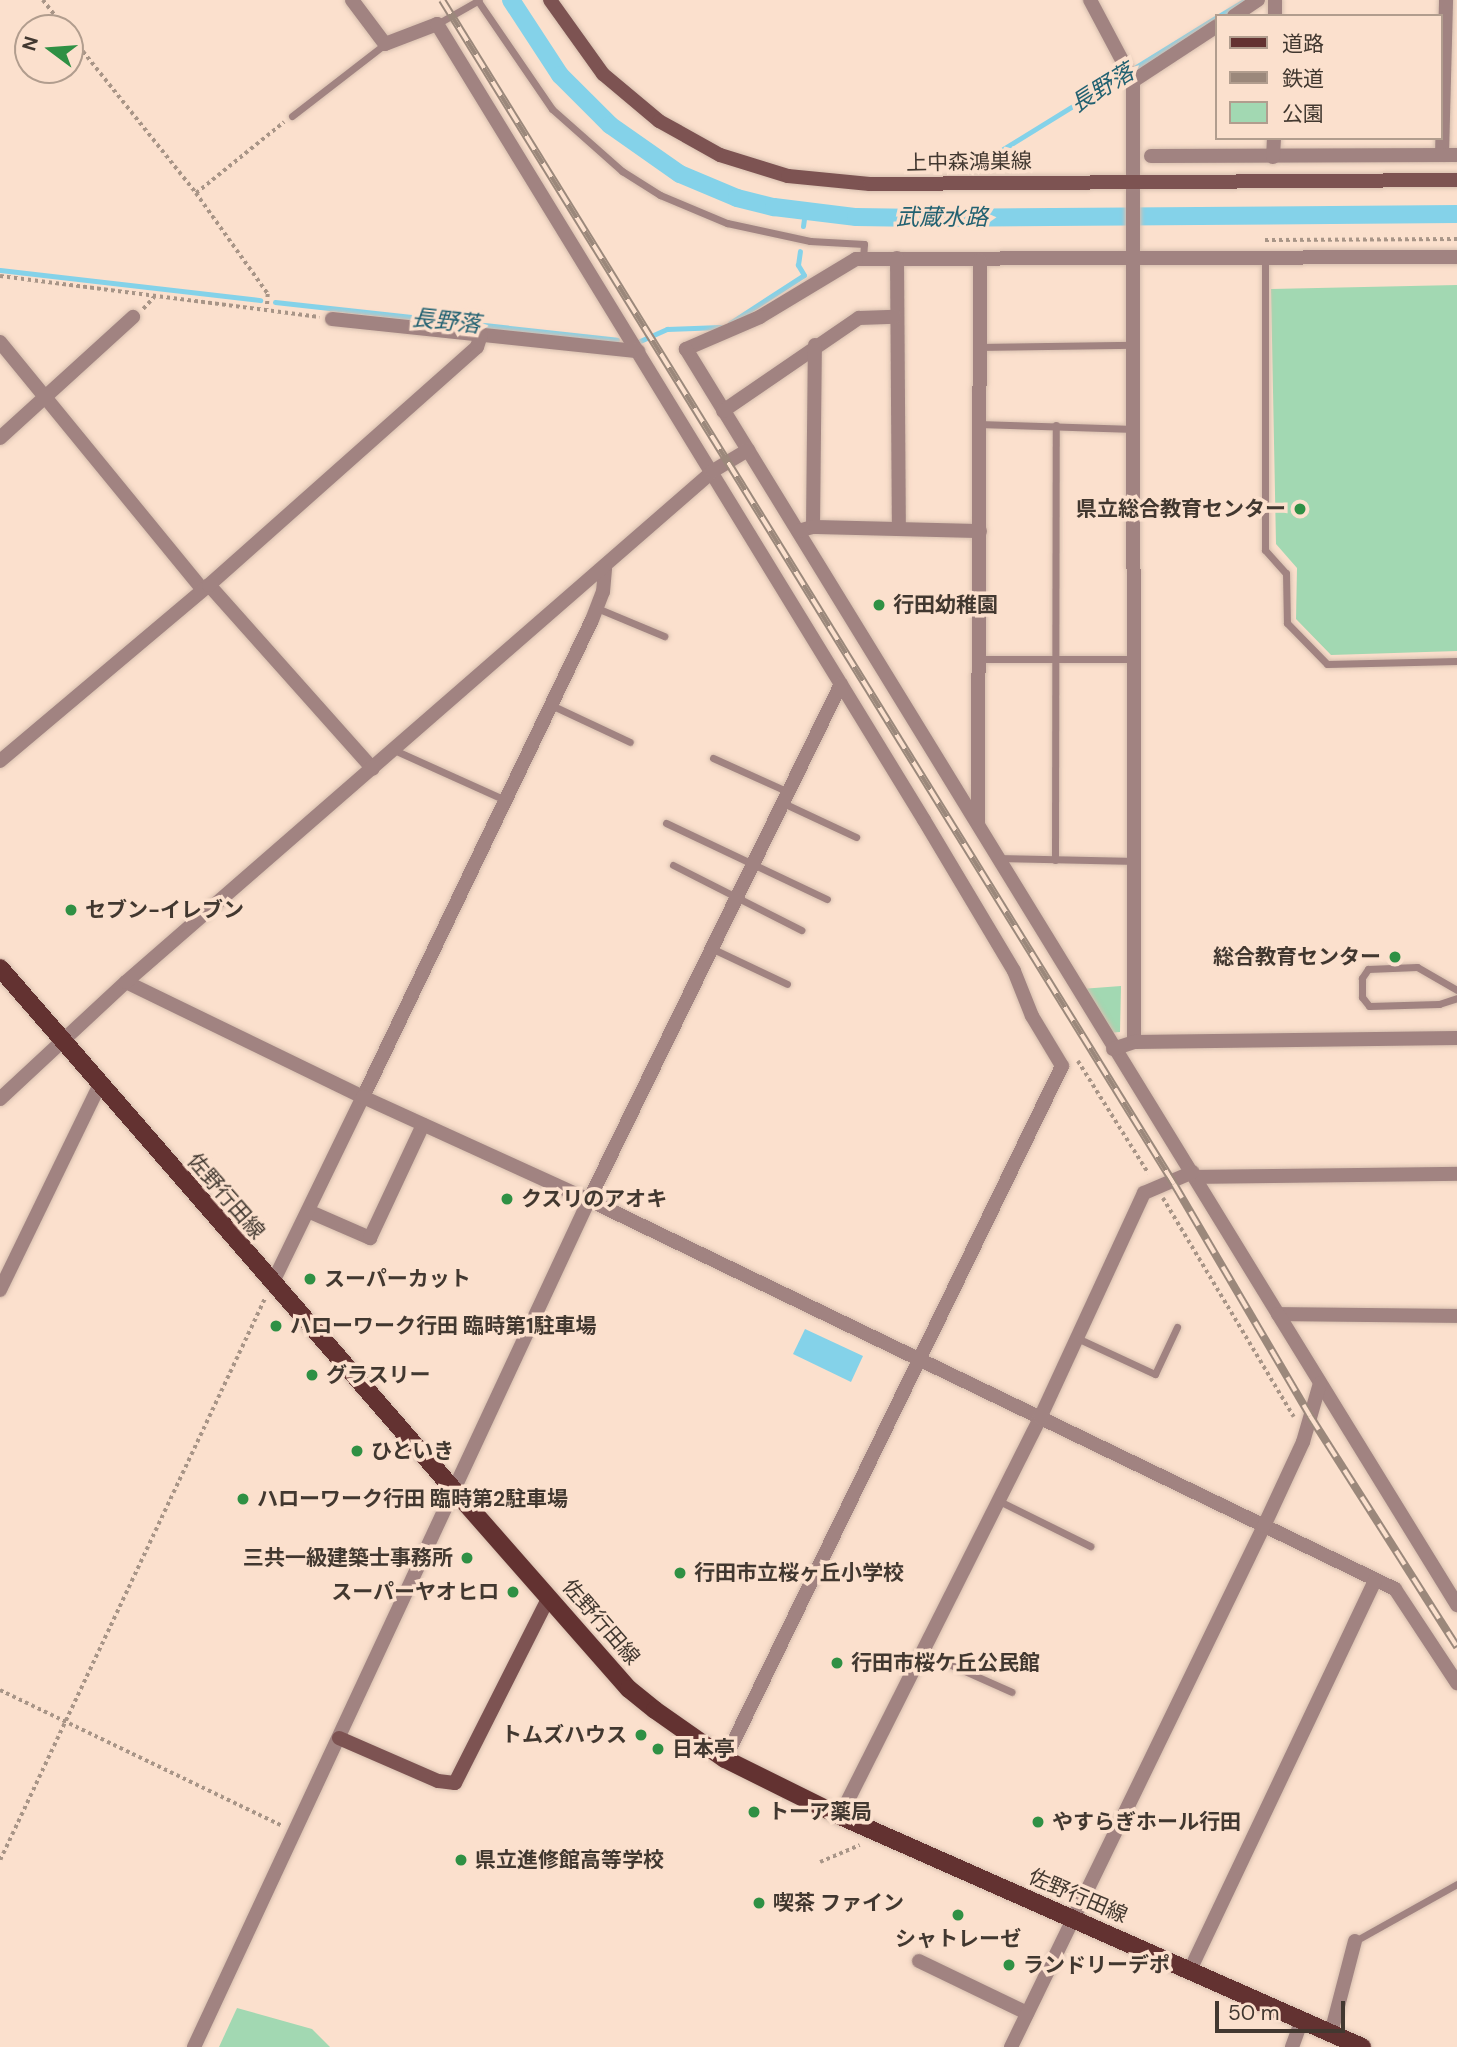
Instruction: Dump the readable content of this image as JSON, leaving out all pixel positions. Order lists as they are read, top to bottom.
{
  "streets": {
    "main road": ["上中森鴻巣線", "佐野行田線"]
  },
  "water": ["長野落", "武蔵水路"],
  "places": [
    "県立総合教育センター",
    "行田幼稚園",
    "セブン-イレブン",
    "総合教育センター",
    "クスリのアオキ",
    "スーパーカット",
    "ハローワーク行田 臨時第1駐車場",
    "グラスリー",
    "ひといき",
    "ハローワーク行田 臨時第2駐車場",
    "三共一級建築士事務所",
    "行田市立桜ヶ丘小学校",
    "スーパーヤオヒロ",
    "行田市桜ケ丘公民館",
    "トムズハウス",
    "日本亭",
    "トーア薬局",
    "やすらぎホール行田",
    "県立進修館高等学校",
    "喫茶 ファイン",
    "シャトレーゼ",
    "ランドリーデポ"
  ],
  "legend": ["道路", "鉄道", "公園"],
  "scale_bar": "50 m",
  "north": "left"
}
